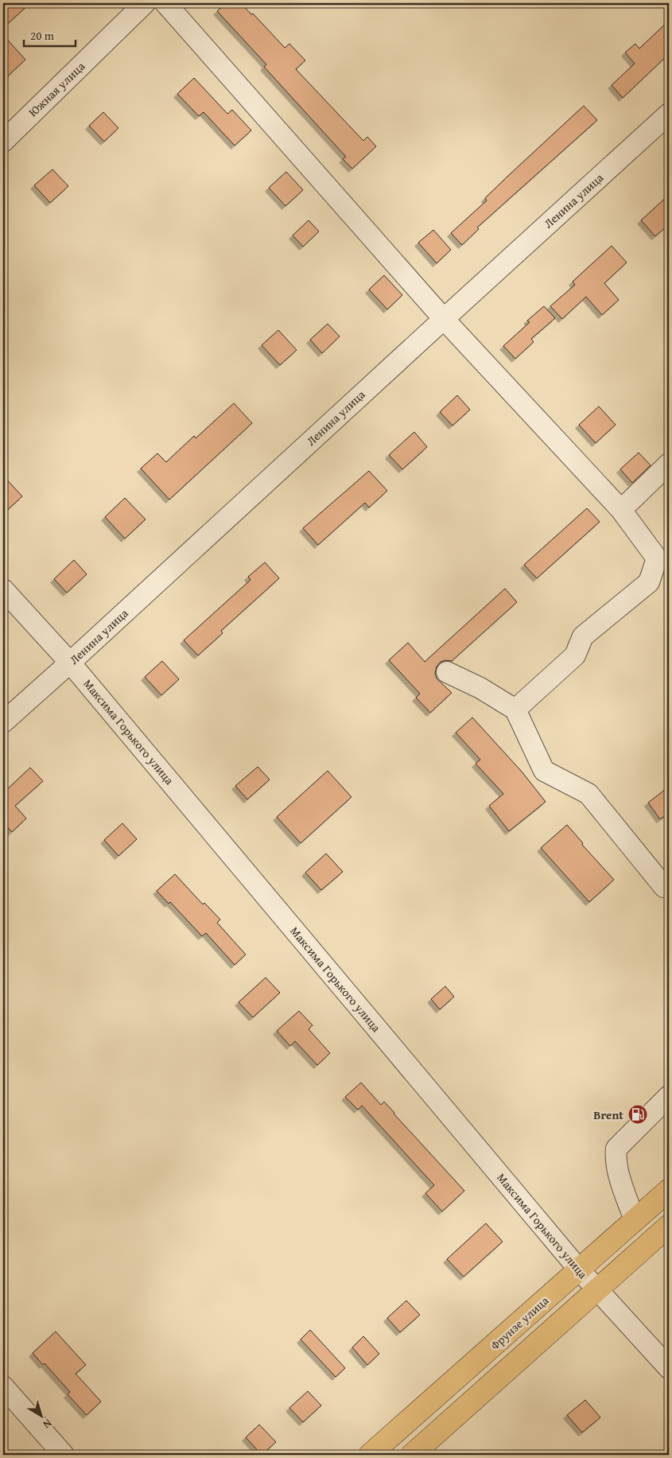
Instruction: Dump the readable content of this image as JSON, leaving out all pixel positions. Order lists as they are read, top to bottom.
{
  "streets": {
    "main road": ["Фрунзе улица"],
    "street": ["Южная улица", "Ленина улица", "Максима Горького улица"]
  },
  "crossings": [
    ["Ленина улица", "Максима Горького улица"],
    ["Максима Горького улица", "Фрунзе улица"]
  ],
  "places": {
    "fuel station": ["Brent"]
  },
  "scale_bar": "20 m",
  "north": "bottom right"
}
